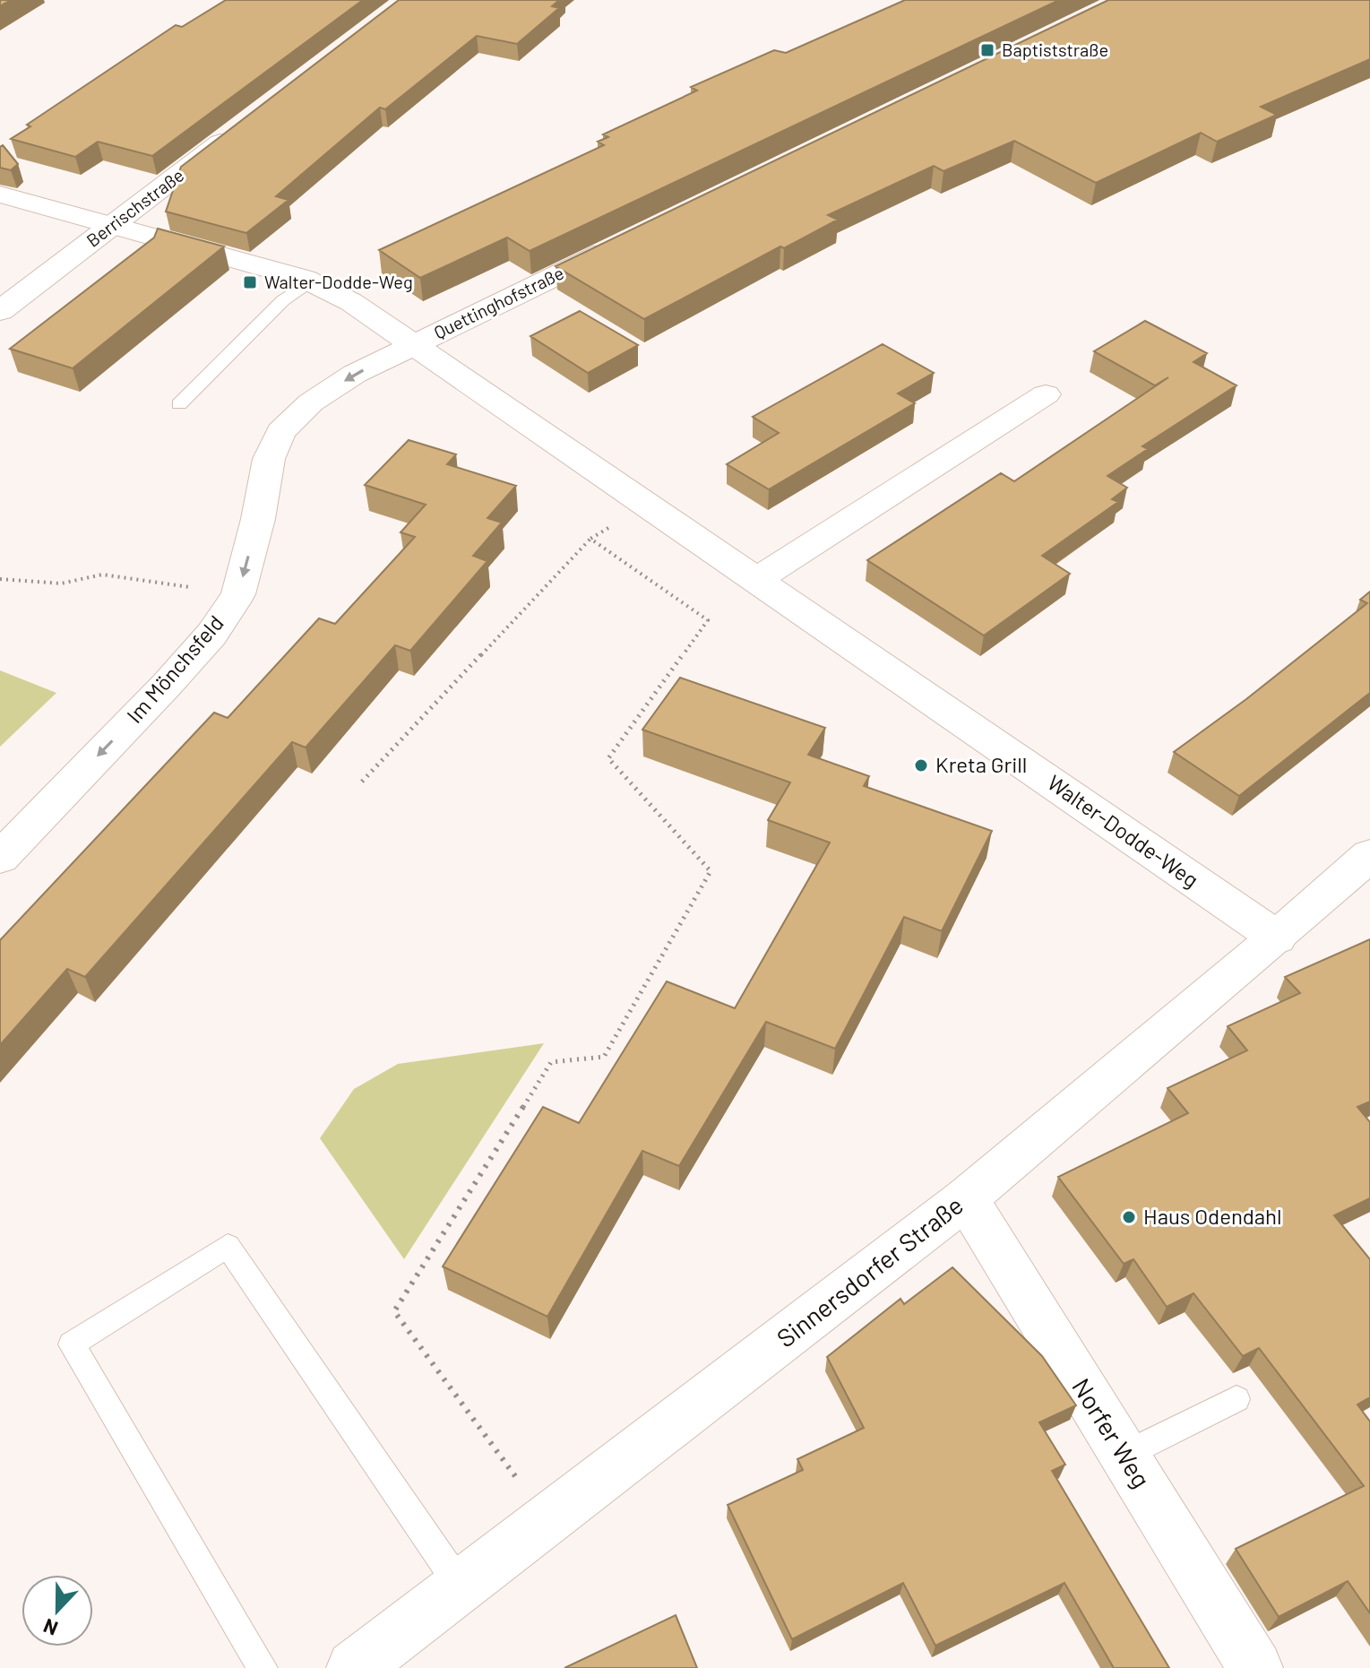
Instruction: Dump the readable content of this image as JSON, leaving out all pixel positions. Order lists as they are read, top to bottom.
{
  "streets": {
    "street": [
      "Berrischstraße",
      "Quettinghofstraße",
      "Im Mönchsfeld",
      "Walter-Dodde-Weg",
      "Sinnersdorfer Straße",
      "Norfer Weg"
    ]
  },
  "crossings": [
    ["Berrischstraße", "Walter-Dodde-Weg"],
    ["Quettinghofstraße", "Im Mönchsfeld"],
    ["Quettinghofstraße", "Walter-Dodde-Weg"],
    ["Im Mönchsfeld", "Walter-Dodde-Weg"],
    ["Walter-Dodde-Weg", "Sinnersdorfer Straße"],
    ["Sinnersdorfer Straße", "Norfer Weg"]
  ],
  "one_way": ["Im Mönchsfeld"],
  "places": {
    "transit": ["Baptiststraße", "Walter-Dodde-Weg"],
    "other": ["Kreta Grill", "Haus Odendahl"]
  },
  "north": "bottom"
}
